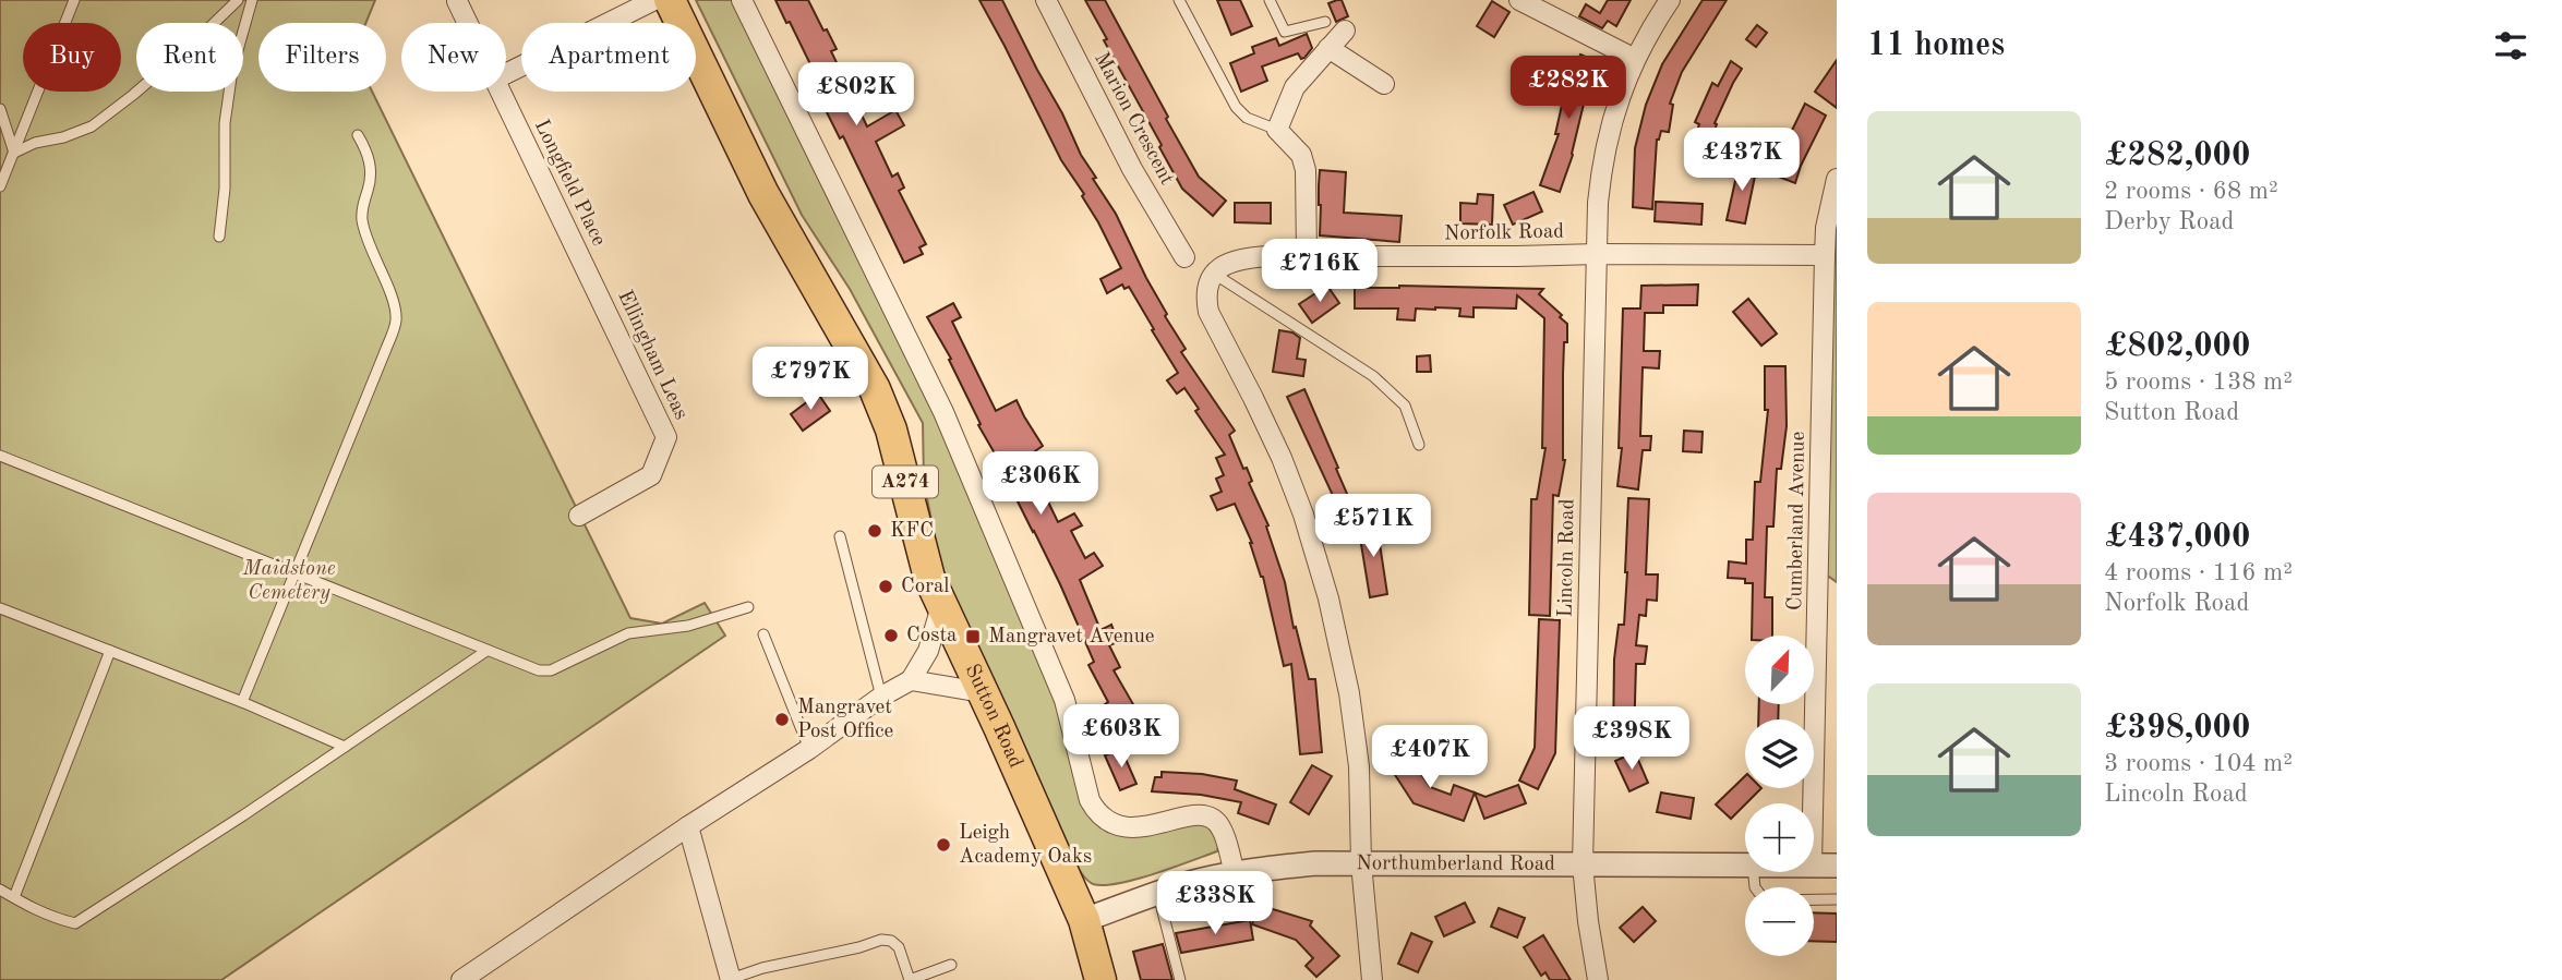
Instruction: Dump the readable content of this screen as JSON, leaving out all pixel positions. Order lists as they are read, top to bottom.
{
  "streets": {
    "main road": ["A274", "Sutton Road"],
    "street": [
      "Marion Crescent",
      "Longfield Place",
      "Norfolk Road",
      "Ellingham Leas",
      "Cumberland Avenue",
      "Lincoln Road",
      "Northumberland Road"
    ]
  },
  "crossings": [
    ["Longfield Place", "Ellingham Leas"],
    ["Norfolk Road", "Cumberland Avenue"],
    ["Norfolk Road", "Lincoln Road"],
    ["Lincoln Road", "Northumberland Road"],
    ["Sutton Road", "Northumberland Road"]
  ],
  "parks": ["Maidstone Cemetery"],
  "places": {
    "other": [
      "KFC",
      "Coral",
      "Costa",
      "Mangravet Post Office",
      "Leigh Academy Oaks"
    ],
    "transit": ["Mangravet Avenue"]
  },
  "north": "top right",
  "page": {
    "heading": "11 homes",
    "chip": [
      "Buy",
      "Rent",
      "Filters",
      "New",
      "Apartment"
    ],
    "price": [
      "£282K",
      "£802K",
      "£437K",
      "£716K",
      "£797K",
      "£306K",
      "£571K",
      "£603K",
      "£398K",
      "£407K",
      "£338K"
    ],
    "list": [
      {
        "name": "£282,000",
        "note": "2 rooms · 68 m² · Derby Road"
      },
      {
        "name": "£802,000",
        "note": "5 rooms · 138 m² · Sutton Road"
      },
      {
        "name": "£437,000",
        "note": "4 rooms · 116 m² · Norfolk Road"
      },
      {
        "name": "£398,000",
        "note": "3 rooms · 104 m² · Lincoln Road"
      }
    ],
    "map_buttons": ["+", "−"]
  }
}
